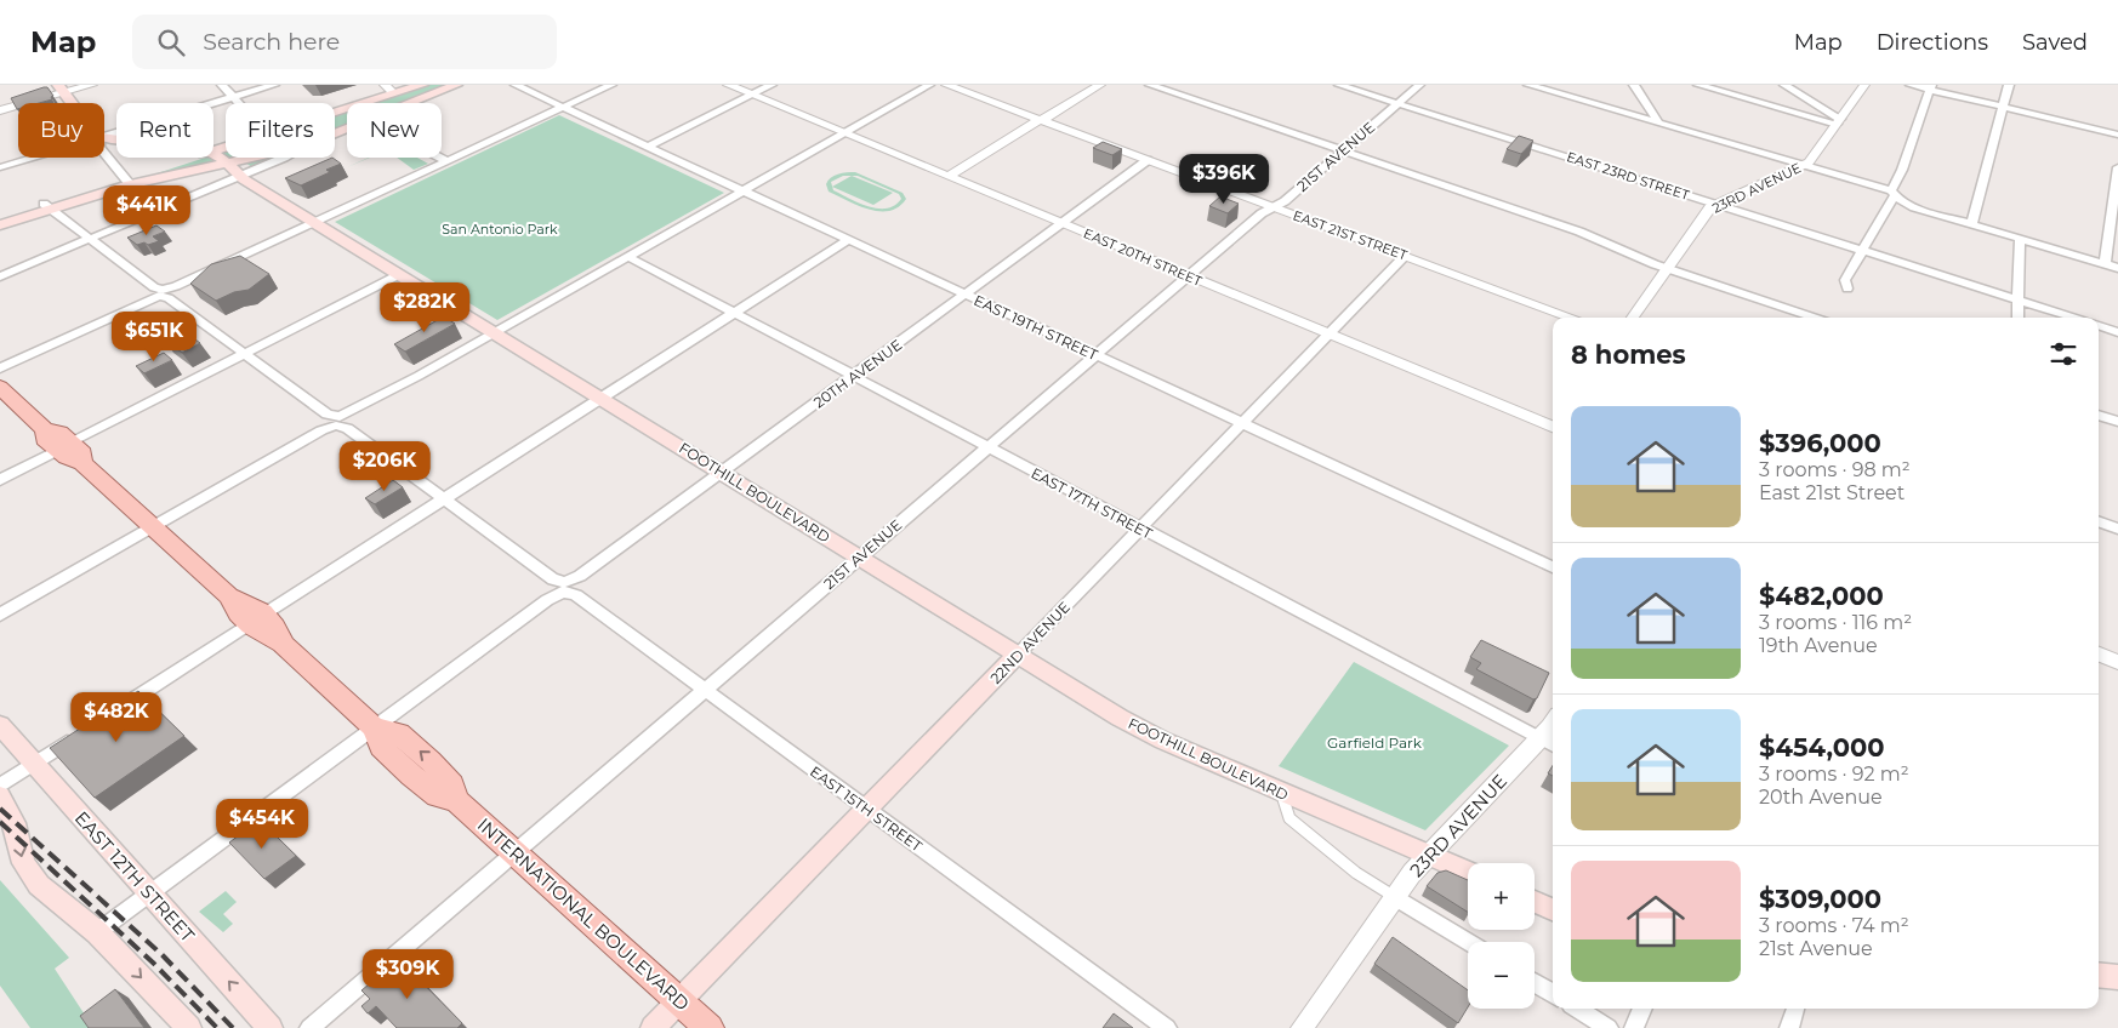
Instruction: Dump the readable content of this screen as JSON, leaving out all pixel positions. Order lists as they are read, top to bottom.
{
  "streets": {
    "main road": [
      "FOOTHILL BOULEVARD",
      "22ND AVENUE",
      "EAST 12TH STREET",
      "INTERNATIONAL BOULEVARD"
    ],
    "street": [
      "21ST AVENUE",
      "EAST 23RD STREET",
      "23RD AVENUE",
      "EAST 21ST STREET",
      "EAST 20TH STREET",
      "EAST 19TH STREET",
      "20TH AVENUE",
      "EAST 17TH STREET",
      "EAST 15TH STREET"
    ]
  },
  "crossings": [
    ["21ST AVENUE", "EAST 23RD STREET"],
    ["21ST AVENUE", "EAST 21ST STREET"],
    ["21ST AVENUE", "EAST 20TH STREET"],
    ["21ST AVENUE", "EAST 19TH STREET"],
    ["21ST AVENUE", "FOOTHILL BOULEVARD"],
    ["21ST AVENUE", "EAST 17TH STREET"],
    ["21ST AVENUE", "EAST 15TH STREET"],
    ["21ST AVENUE", "INTERNATIONAL BOULEVARD"],
    ["EAST 23RD STREET", "23RD AVENUE"],
    ["23RD AVENUE", "FOOTHILL BOULEVARD"],
    ["23RD AVENUE", "EAST 17TH STREET"],
    ["EAST 21ST STREET", "20TH AVENUE"],
    ["EAST 21ST STREET", "22ND AVENUE"],
    ["EAST 20TH STREET", "20TH AVENUE"],
    ["EAST 20TH STREET", "22ND AVENUE"],
    ["EAST 19TH STREET", "20TH AVENUE"],
    ["EAST 19TH STREET", "22ND AVENUE"],
    ["20TH AVENUE", "FOOTHILL BOULEVARD"],
    ["20TH AVENUE", "EAST 17TH STREET"],
    ["20TH AVENUE", "EAST 15TH STREET"],
    ["20TH AVENUE", "EAST 12TH STREET"],
    ["20TH AVENUE", "INTERNATIONAL BOULEVARD"],
    ["FOOTHILL BOULEVARD", "22ND AVENUE"],
    ["EAST 17TH STREET", "22ND AVENUE"],
    ["22ND AVENUE", "EAST 15TH STREET"],
    ["22ND AVENUE", "INTERNATIONAL BOULEVARD"]
  ],
  "parks": ["San Antonio Park", "Garfield Park"],
  "page": {
    "header": "Map",
    "search": "Search here",
    "nav": ["Map", "Directions", "Saved"],
    "chip": [
      "Buy",
      "Rent",
      "Filters",
      "New"
    ],
    "price": [
      "$396K",
      "$441K",
      "$282K",
      "$651K",
      "$206K",
      "$482K",
      "$454K",
      "$309K"
    ],
    "heading": "8 homes",
    "list": [
      {
        "name": "$396,000",
        "note": "3 rooms · 98 m² · East 21st Street"
      },
      {
        "name": "$482,000",
        "note": "3 rooms · 116 m² · 19th Avenue"
      },
      {
        "name": "$454,000",
        "note": "3 rooms · 92 m² · 20th Avenue"
      },
      {
        "name": "$309,000",
        "note": "3 rooms · 74 m² · 21st Avenue"
      }
    ],
    "map_buttons": ["+", "−"]
  }
}
